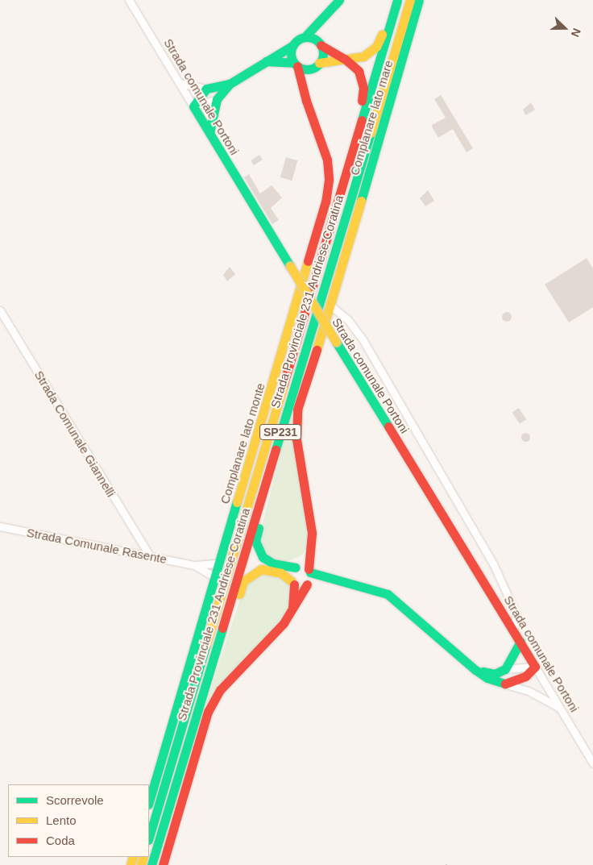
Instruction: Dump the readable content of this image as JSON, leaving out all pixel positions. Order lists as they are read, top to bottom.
{
  "streets": {
    "main road": [
      "Strada comunale Portoni",
      "Complanare lato mare",
      "Strada Provinciale 231 Andriese-Coratina",
      "SP231",
      "Complanare lato monte"
    ],
    "street": ["Strada Comunale Giannelli", "Strada Comunale Rasente"]
  },
  "crossings": [
    ["Strada Comunale Giannelli", "Strada Comunale Rasente"]
  ],
  "legend": ["Scorrevole", "Lento", "Coda"],
  "north": "right"
}
